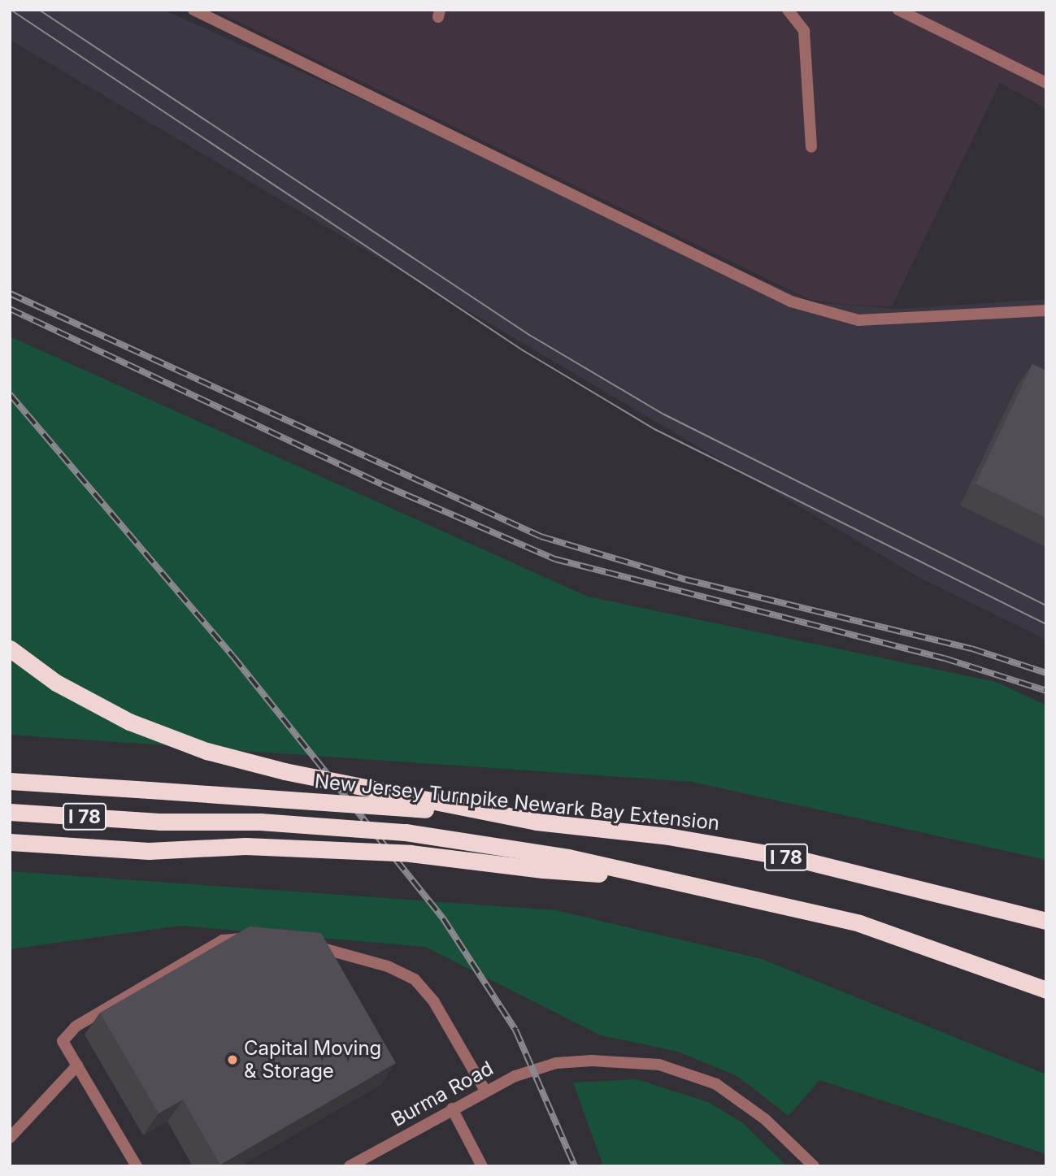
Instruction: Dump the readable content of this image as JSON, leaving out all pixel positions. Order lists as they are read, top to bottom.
{
  "streets": {
    "highway": ["New Jersey Turnpike Newark Bay Extension", "I 78"],
    "street": ["Burma Road"]
  },
  "places": ["Capital Moving & Storage"]
}
